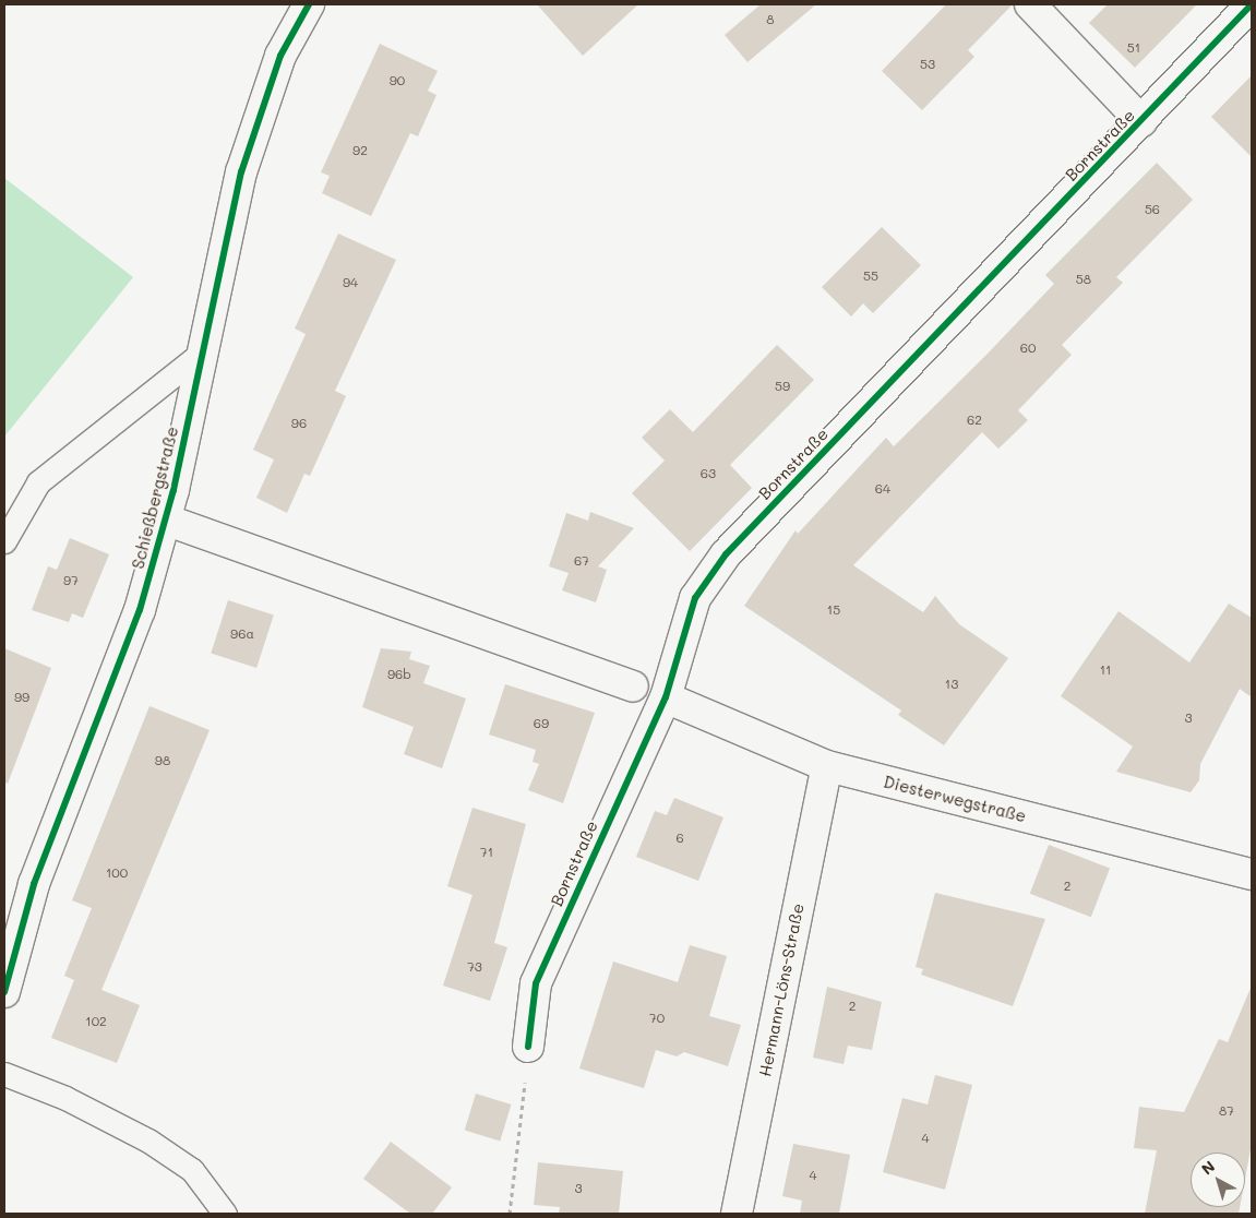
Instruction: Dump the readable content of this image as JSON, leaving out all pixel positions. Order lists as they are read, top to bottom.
{
  "streets": {
    "street": [
      "Bornstraße",
      "Schießbergstraße",
      "Diesterwegstraße",
      "Hermann-Löns-Straße"
    ]
  },
  "crossings": [
    ["Bornstraße", "Diesterwegstraße"],
    ["Diesterwegstraße", "Hermann-Löns-Straße"]
  ],
  "house_numbers": [
    "8",
    "51",
    "53",
    "90",
    "92",
    "56",
    "55",
    "58",
    "94",
    "60",
    "59",
    "62",
    "96",
    "63",
    "64",
    "67",
    "97",
    "15",
    "96a",
    "11",
    "96b",
    "13",
    "99",
    "3",
    "69",
    "98",
    "6",
    "71",
    "100",
    "2",
    "73",
    "2",
    "70",
    "102",
    "87",
    "4",
    "4",
    "3"
  ],
  "north": "top left"
}
